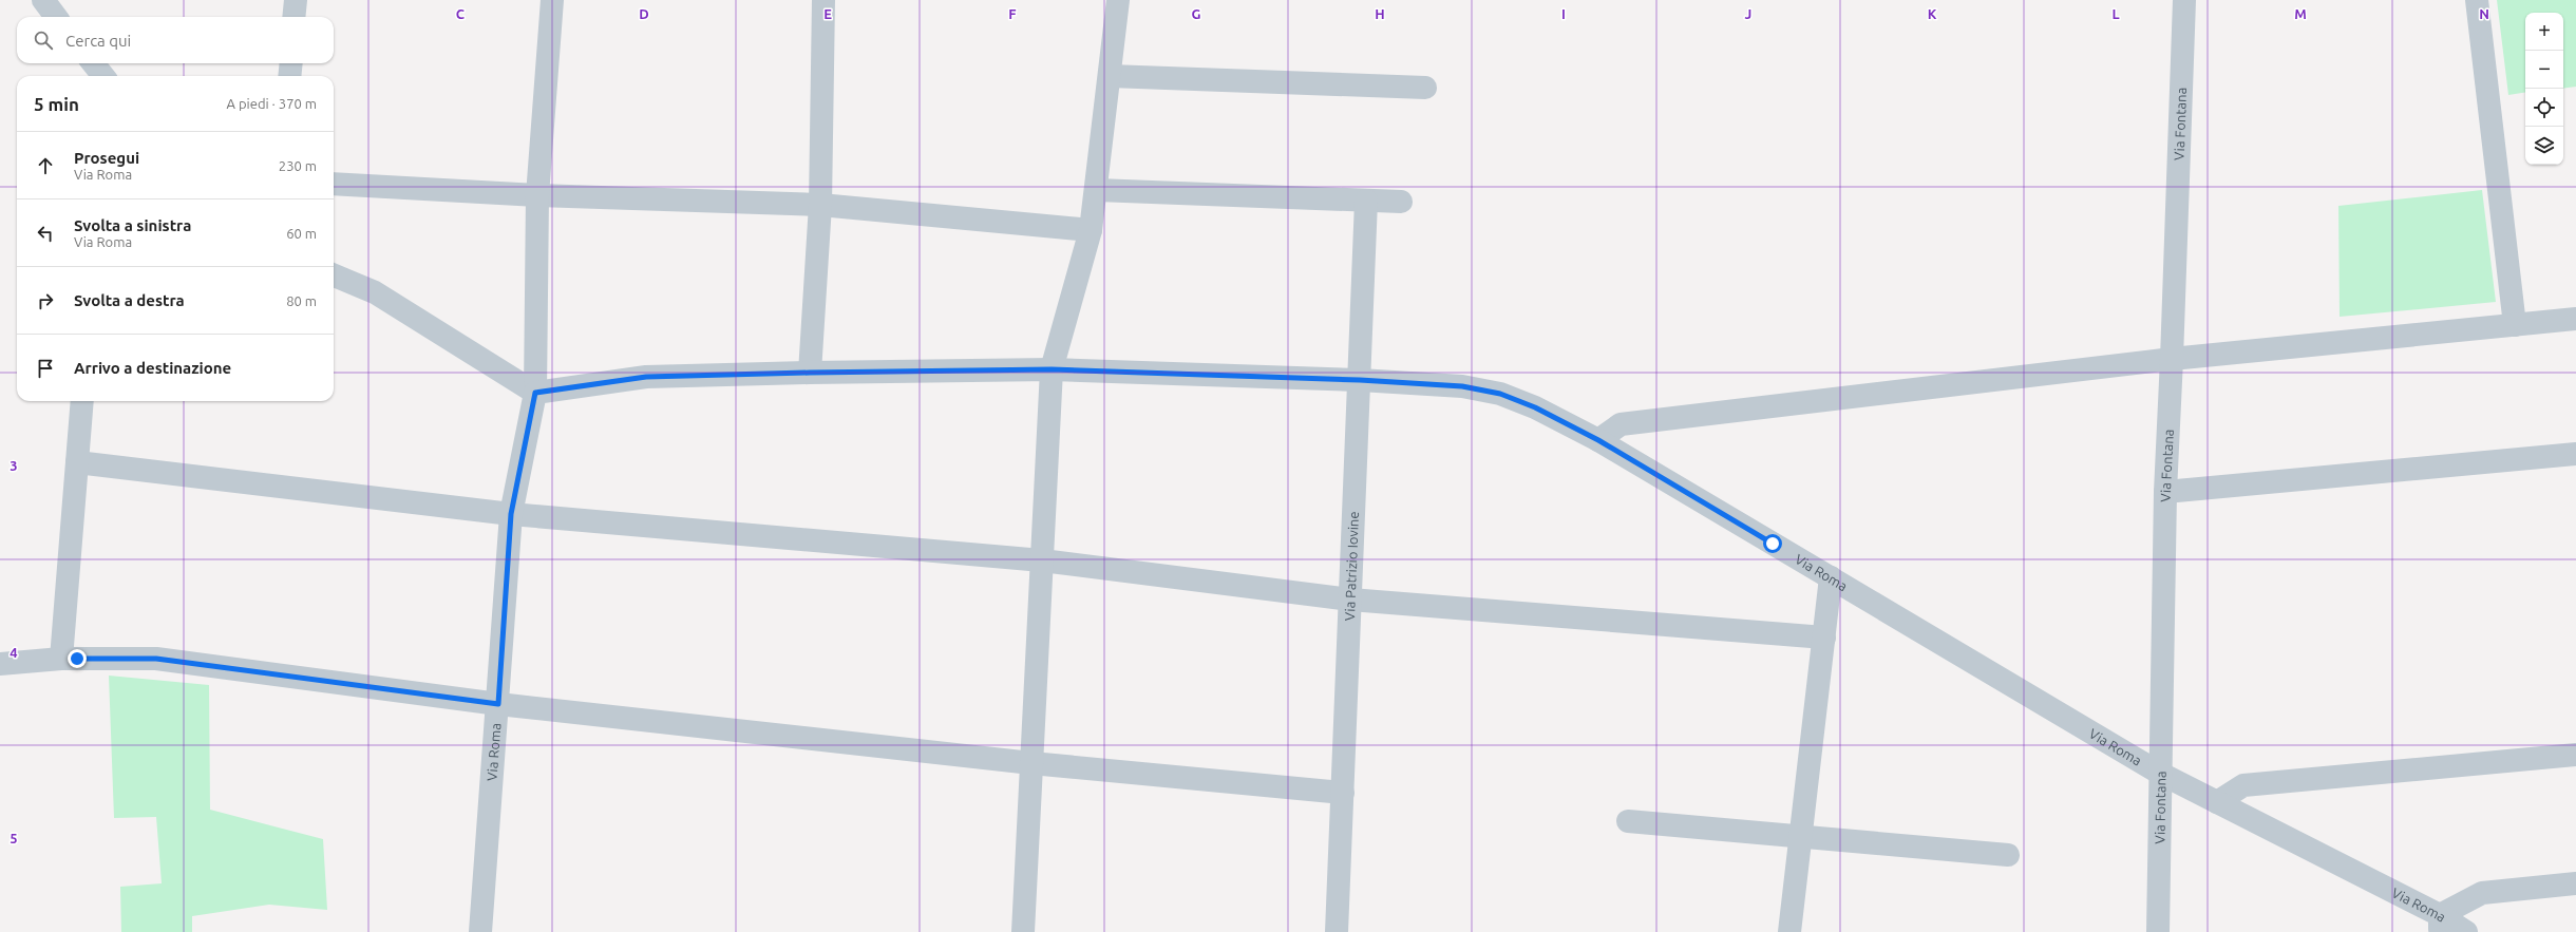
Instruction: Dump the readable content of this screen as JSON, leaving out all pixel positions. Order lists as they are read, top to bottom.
{
  "streets": {
    "street": ["Via Fontana", "Via Patrizio Iovine", "Via Roma"]
  },
  "crossings": [
    ["Via Fontana", "Via Roma"],
    ["Via Patrizio Iovine", "Via Roma"]
  ],
  "page": {
    "map_buttons": ["+", "−"],
    "search": "Cerca qui",
    "heading": ["5 min", "A piedi · 370 m"],
    "list": [
      ["Prosegui", "Via Roma", "230 m"],
      ["Svolta a sinistra", "Via Roma", "60 m"],
      ["Svolta a destra", "80 m"],
      "Arrivo a destinazione"
    ]
  },
  "grid": {
    "columns": [
      "C",
      "D",
      "E",
      "F",
      "G",
      "H",
      "I",
      "J",
      "K",
      "L",
      "M",
      "N"
    ],
    "rows": ["3", "4", "5"]
  }
}
